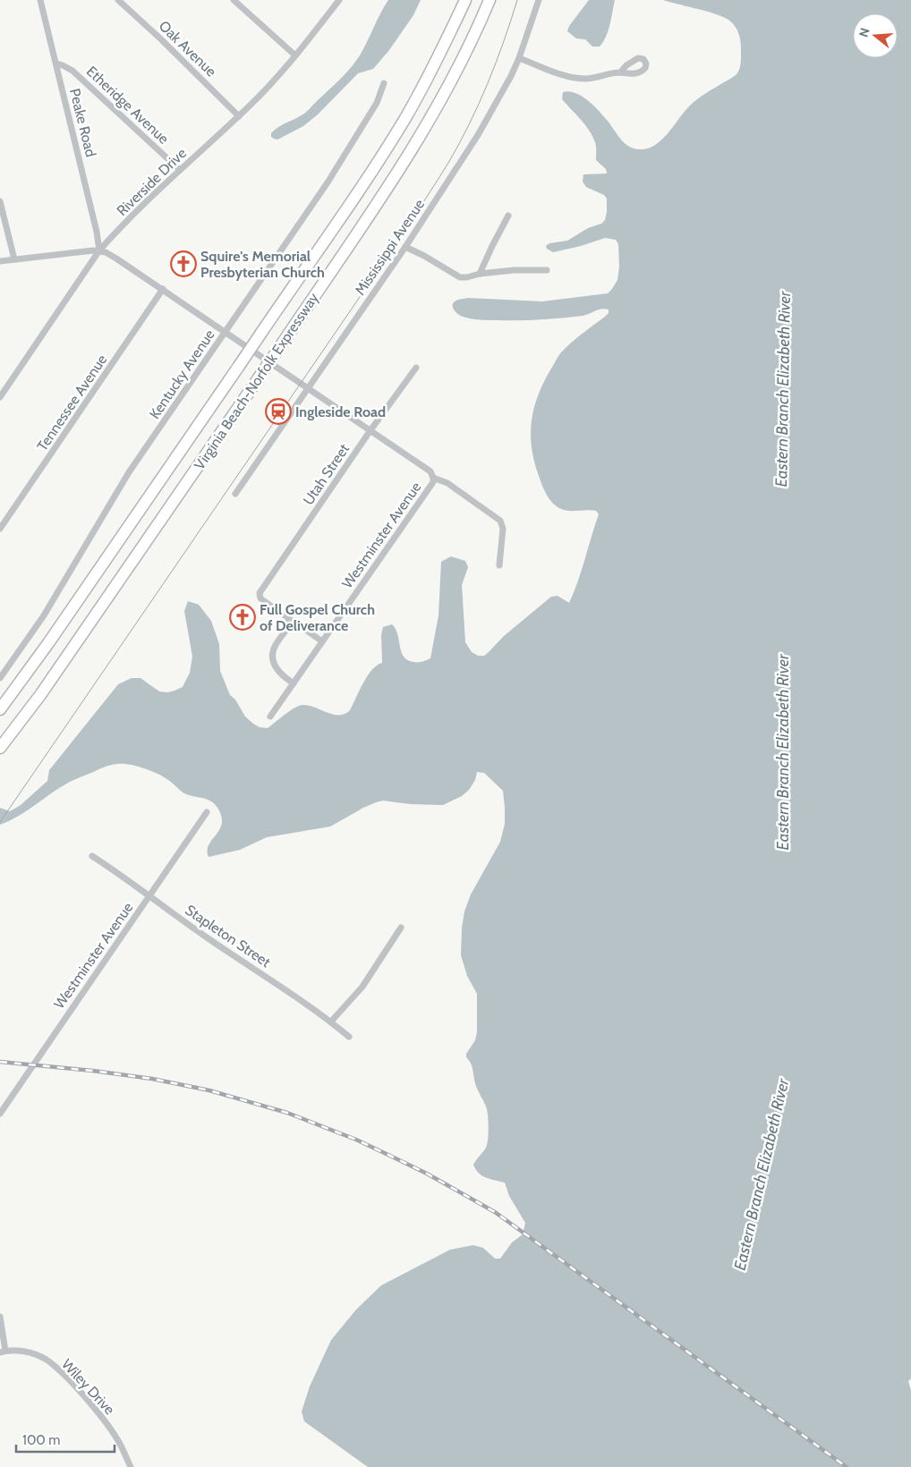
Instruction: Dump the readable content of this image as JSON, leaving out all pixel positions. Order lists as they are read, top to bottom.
{
  "streets": {
    "highway": ["Virginia Beach-Norfolk Expressway"],
    "street": [
      "Oak Avenue",
      "Etheridge Avenue",
      "Peake Road",
      "Riverside Drive",
      "Mississippi Avenue",
      "Kentucky Avenue",
      "Tennessee Avenue",
      "Utah Street",
      "Westminster Avenue",
      "Stapleton Street",
      "Wiley Drive"
    ]
  },
  "crossings": [
    ["Oak Avenue", "Riverside Drive"],
    ["Etheridge Avenue", "Peake Road"],
    ["Etheridge Avenue", "Riverside Drive"],
    ["Peake Road", "Riverside Drive"],
    ["Westminster Avenue", "Stapleton Street"]
  ],
  "water": ["Eastern Branch Elizabeth River"],
  "places": {
    "church": ["Squire's Memorial Presbyterian Church", "Full Gospel Church of Deliverance"],
    "station": ["Ingleside Road"]
  },
  "scale_bar": "100 m",
  "north": "left"
}
